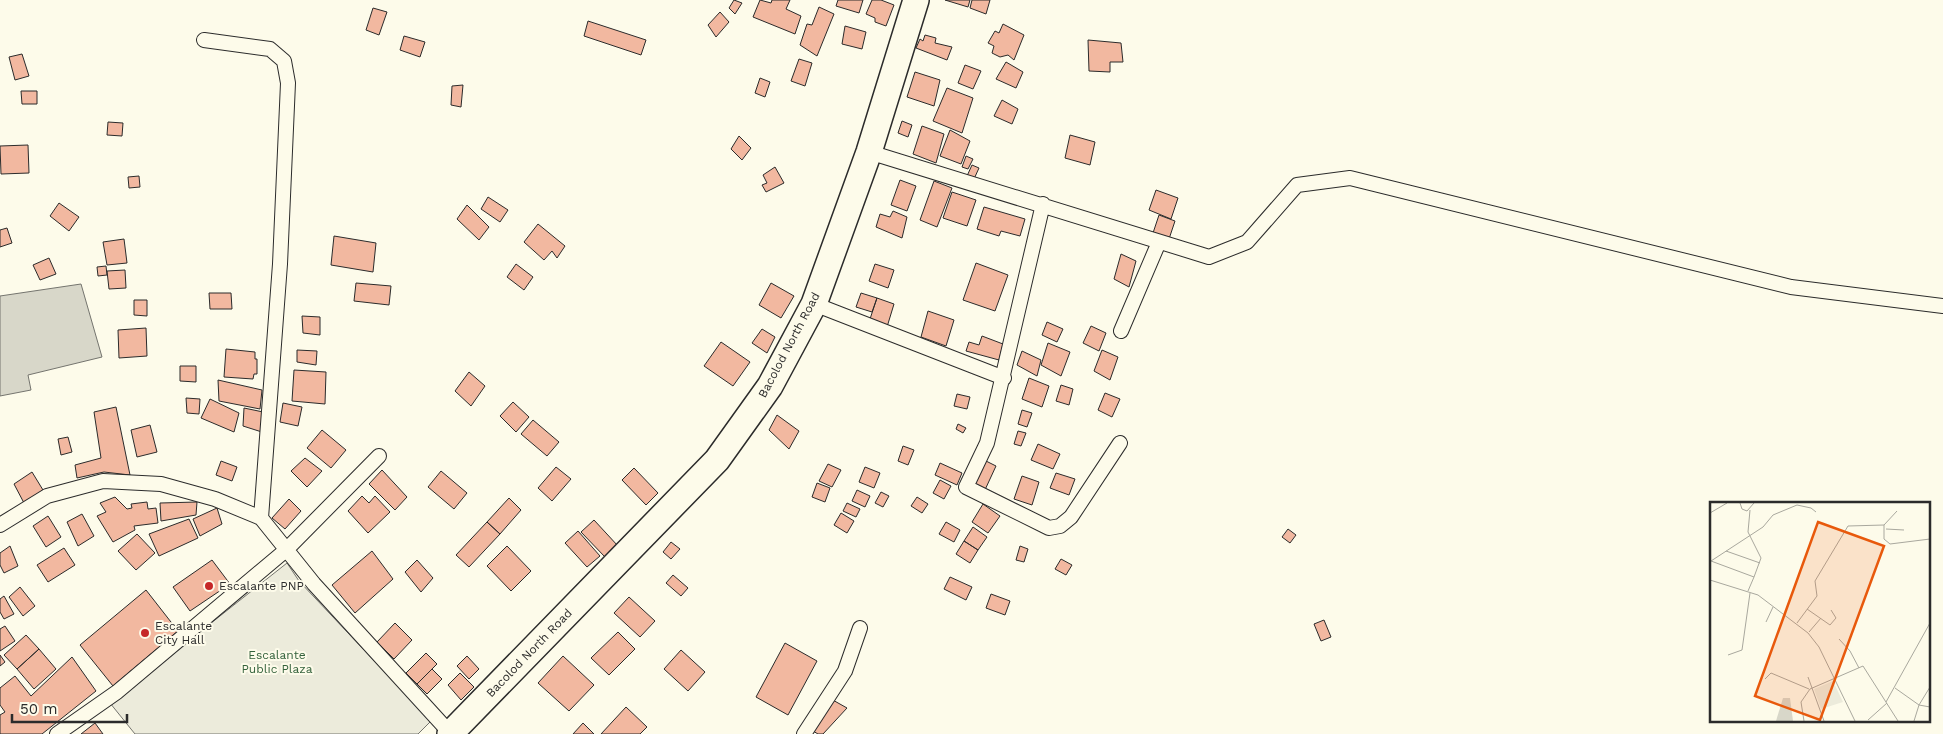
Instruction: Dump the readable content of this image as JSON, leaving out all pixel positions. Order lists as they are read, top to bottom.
{
  "streets": {
    "highway": ["Bacolod North Road"]
  },
  "parks": ["Escalante Public Plaza"],
  "places": ["Escalante PNP", "Escalante City Hall"],
  "scale_bar": "50 m"
}
